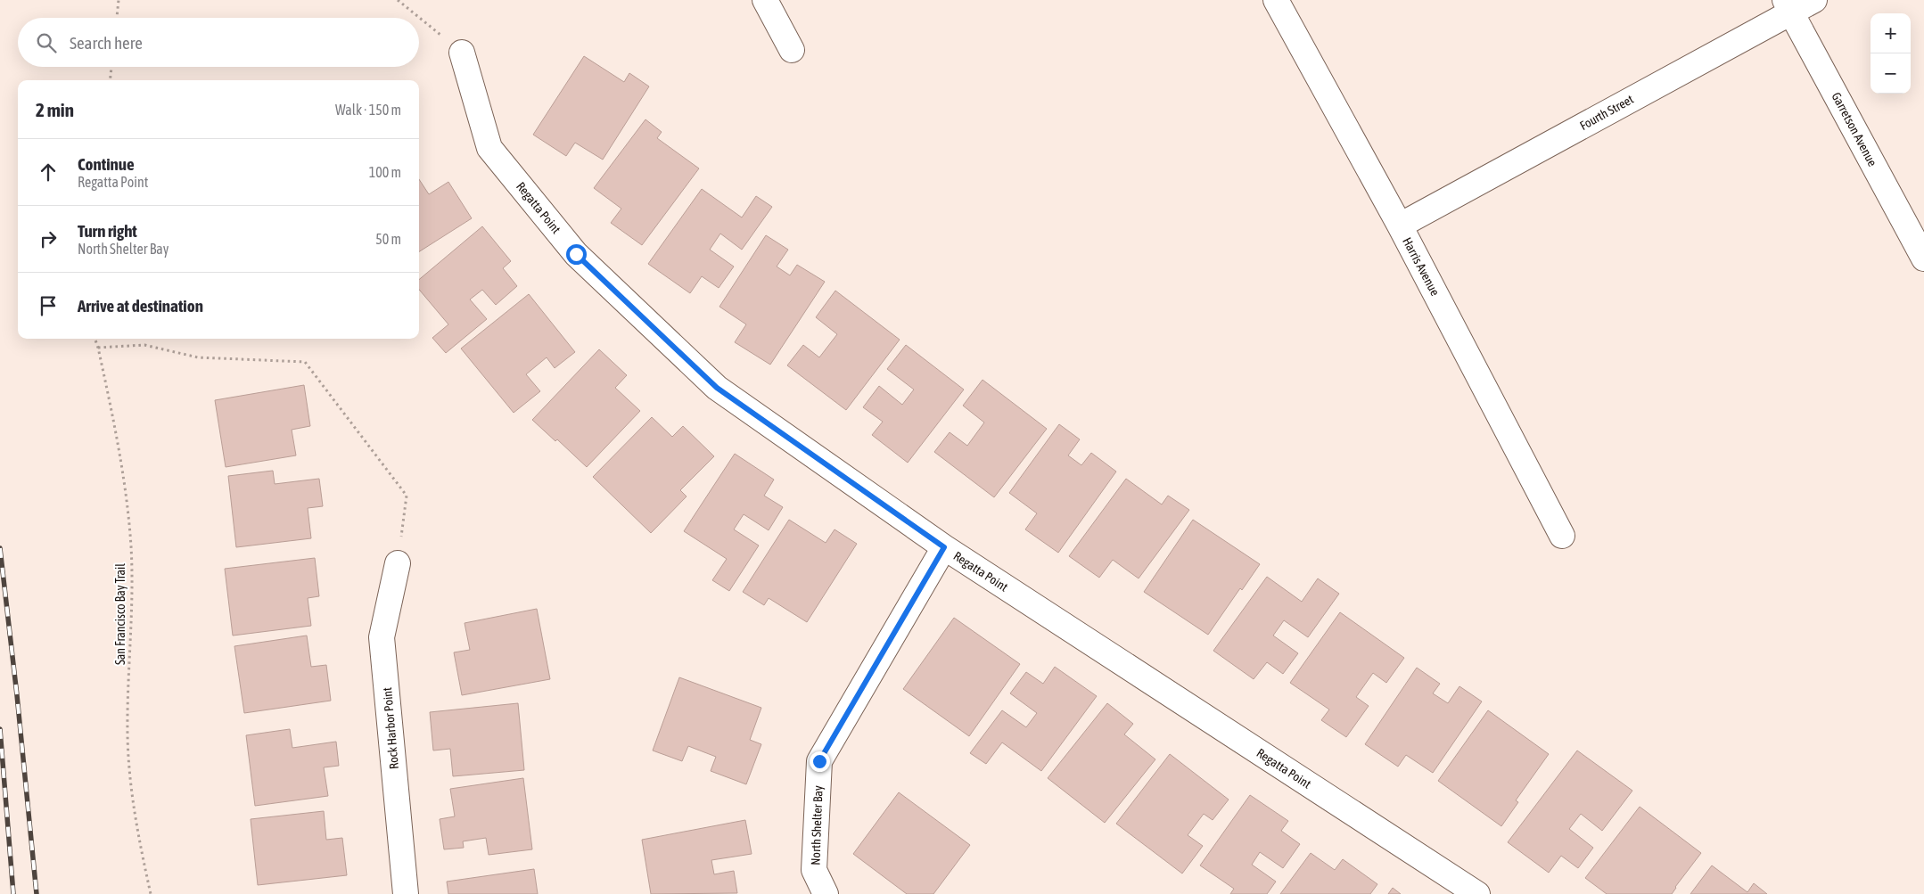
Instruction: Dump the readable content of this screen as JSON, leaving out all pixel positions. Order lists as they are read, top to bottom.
{
  "streets": {
    "street": [
      "Fourth Street",
      "Garretson Avenue",
      "Regatta Point",
      "Harris Avenue",
      "Rock Harbor Point",
      "North Shelter Bay"
    ],
    "path": ["San Francisco Bay Trail"]
  },
  "crossings": [
    ["Fourth Street", "Garretson Avenue"],
    ["Fourth Street", "Harris Avenue"],
    ["Regatta Point", "North Shelter Bay"]
  ],
  "page": {
    "map_buttons": ["+", "−"],
    "search": "Search here",
    "heading": ["2 min", "Walk · 150 m"],
    "list": [
      ["Continue", "Regatta Point", "100 m"],
      ["Turn right", "North Shelter Bay", "50 m"],
      "Arrive at destination"
    ]
  }
}
